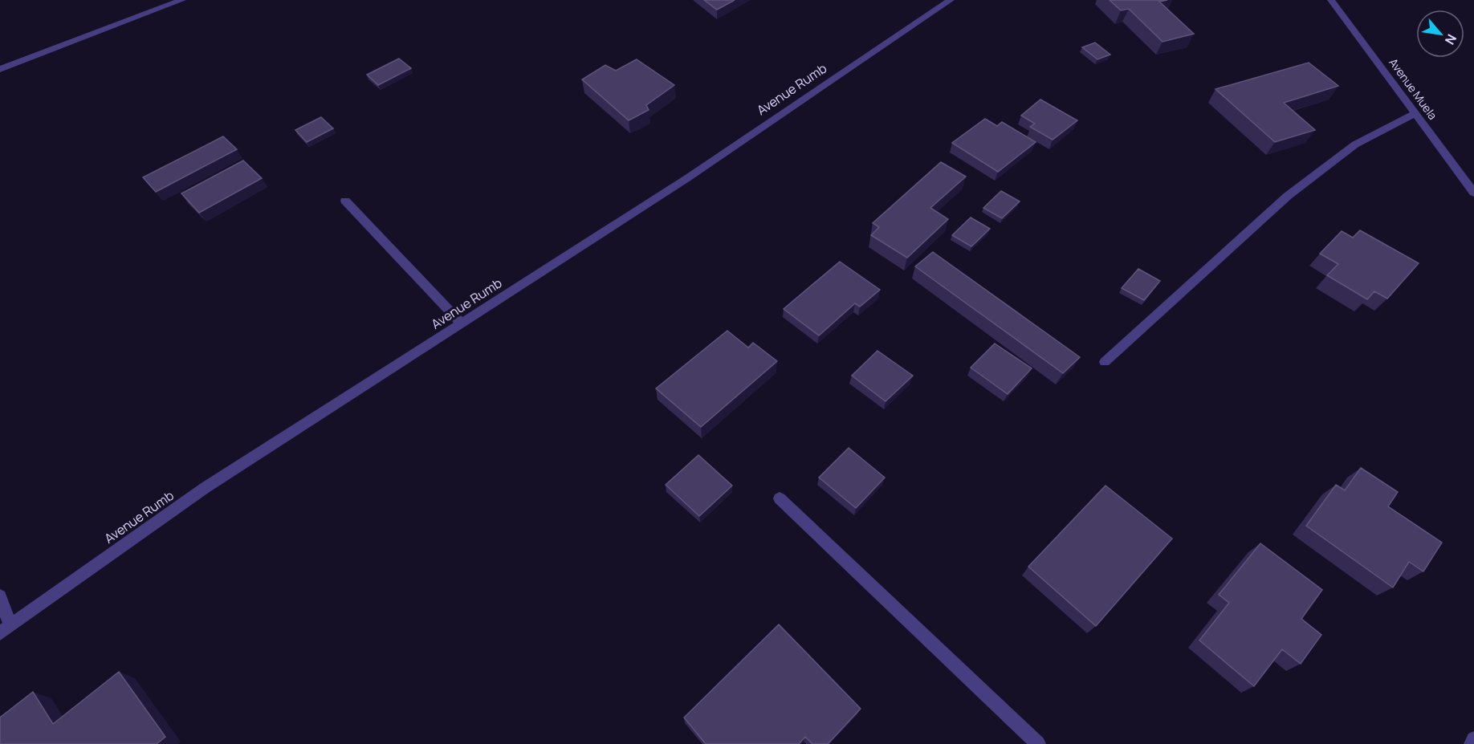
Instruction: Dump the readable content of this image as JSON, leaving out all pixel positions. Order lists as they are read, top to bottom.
{
  "streets": {
    "street": ["Avenue Rumb", "Avenue Muela"]
  },
  "north": "bottom right"
}
